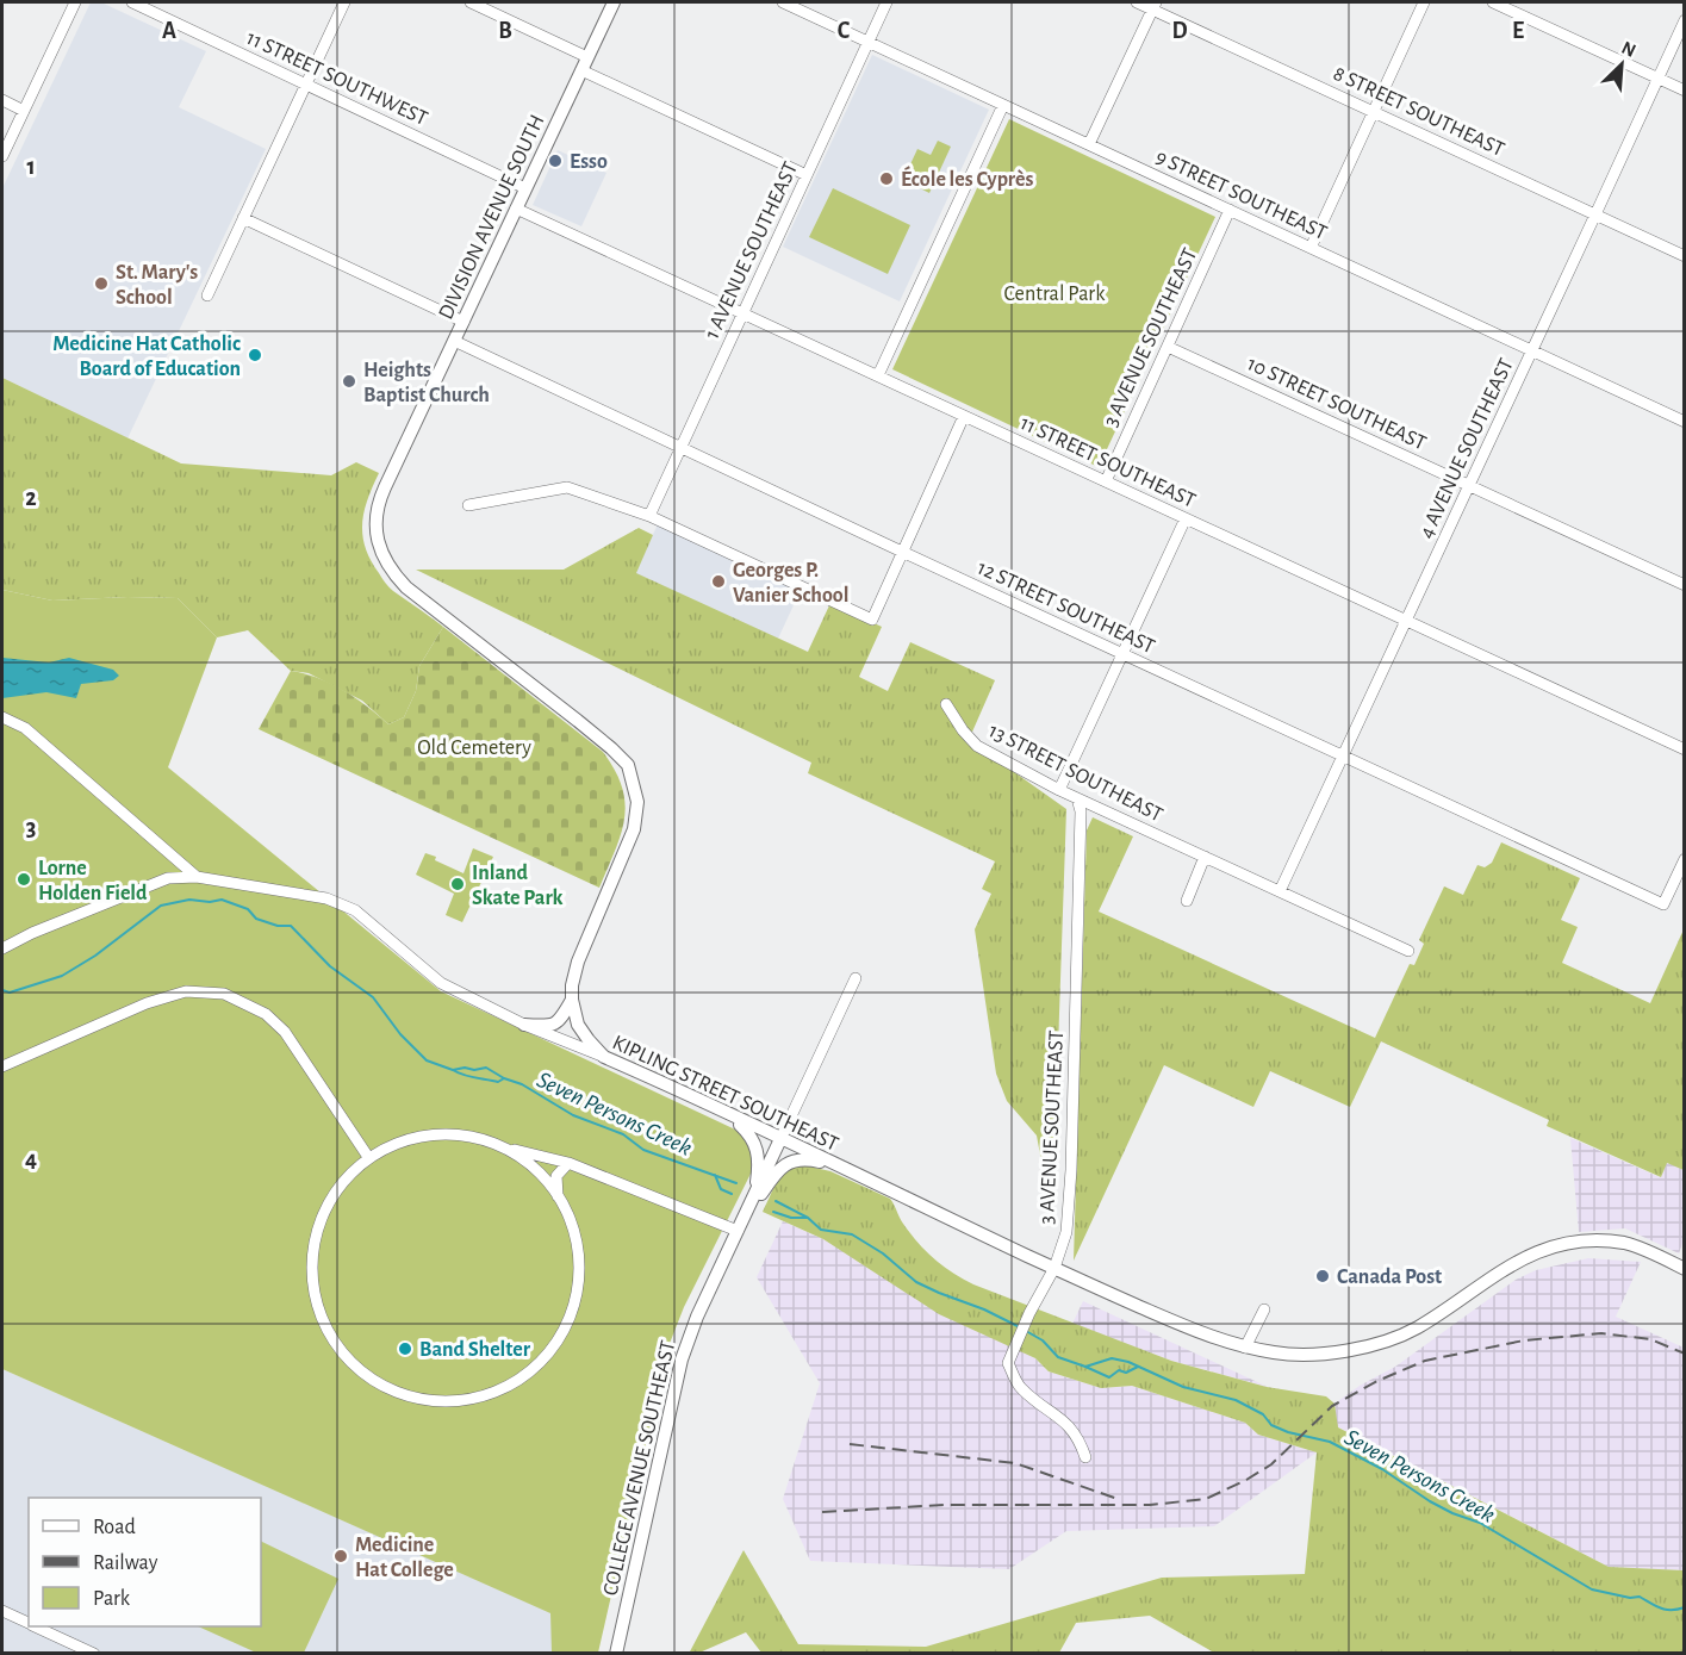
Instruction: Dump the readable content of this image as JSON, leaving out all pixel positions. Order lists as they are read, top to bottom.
{
  "streets": {
    "street": [
      "11 STREET SOUTHWEST",
      "8 STREET SOUTHEAST",
      "9 STREET SOUTHEAST",
      "DIVISION AVENUE SOUTH",
      "1 AVENUE SOUTHEAST",
      "3 AVENUE SOUTHEAST",
      "10 STREET SOUTHEAST",
      "4 AVENUE SOUTHEAST",
      "11 STREET SOUTHEAST",
      "12 STREET SOUTHEAST",
      "13 STREET SOUTHEAST",
      "KIPLING STREET SOUTHEAST",
      "COLLEGE AVENUE SOUTHEAST"
    ]
  },
  "crossings": [
    ["11 STREET SOUTHWEST", "DIVISION AVENUE SOUTH"],
    ["8 STREET SOUTHEAST", "4 AVENUE SOUTHEAST"],
    ["9 STREET SOUTHEAST", "1 AVENUE SOUTHEAST"],
    ["9 STREET SOUTHEAST", "3 AVENUE SOUTHEAST"],
    ["9 STREET SOUTHEAST", "4 AVENUE SOUTHEAST"],
    ["DIVISION AVENUE SOUTH", "11 STREET SOUTHEAST"],
    ["DIVISION AVENUE SOUTH", "12 STREET SOUTHEAST"],
    ["1 AVENUE SOUTHEAST", "11 STREET SOUTHEAST"],
    ["1 AVENUE SOUTHEAST", "12 STREET SOUTHEAST"],
    ["3 AVENUE SOUTHEAST", "10 STREET SOUTHEAST"],
    ["3 AVENUE SOUTHEAST", "11 STREET SOUTHEAST"],
    ["3 AVENUE SOUTHEAST", "13 STREET SOUTHEAST"],
    ["3 AVENUE SOUTHEAST", "KIPLING STREET SOUTHEAST"],
    ["10 STREET SOUTHEAST", "4 AVENUE SOUTHEAST"],
    ["4 AVENUE SOUTHEAST", "11 STREET SOUTHEAST"],
    ["4 AVENUE SOUTHEAST", "12 STREET SOUTHEAST"],
    ["4 AVENUE SOUTHEAST", "13 STREET SOUTHEAST"],
    ["KIPLING STREET SOUTHEAST", "COLLEGE AVENUE SOUTHEAST"]
  ],
  "water": ["Seven Persons Creek"],
  "parks": ["Central Park", "Old Cemetery"],
  "places": [
    "Esso",
    "École les Cyprès",
    "St. Mary's School",
    "Medicine Hat Catholic Board of Education",
    "Heights Baptist Church",
    "Georges P. Vanier School",
    "Lorne Holden Field",
    "Inland Skate Park",
    "Canada Post",
    "Band Shelter",
    "Medicine Hat College"
  ],
  "legend": ["Road", "Railway", "Park"],
  "north": "top right",
  "grid": {
    "columns": [
      "A",
      "B",
      "C",
      "D",
      "E"
    ],
    "rows": [
      "1",
      "2",
      "3",
      "4"
    ]
  }
}
